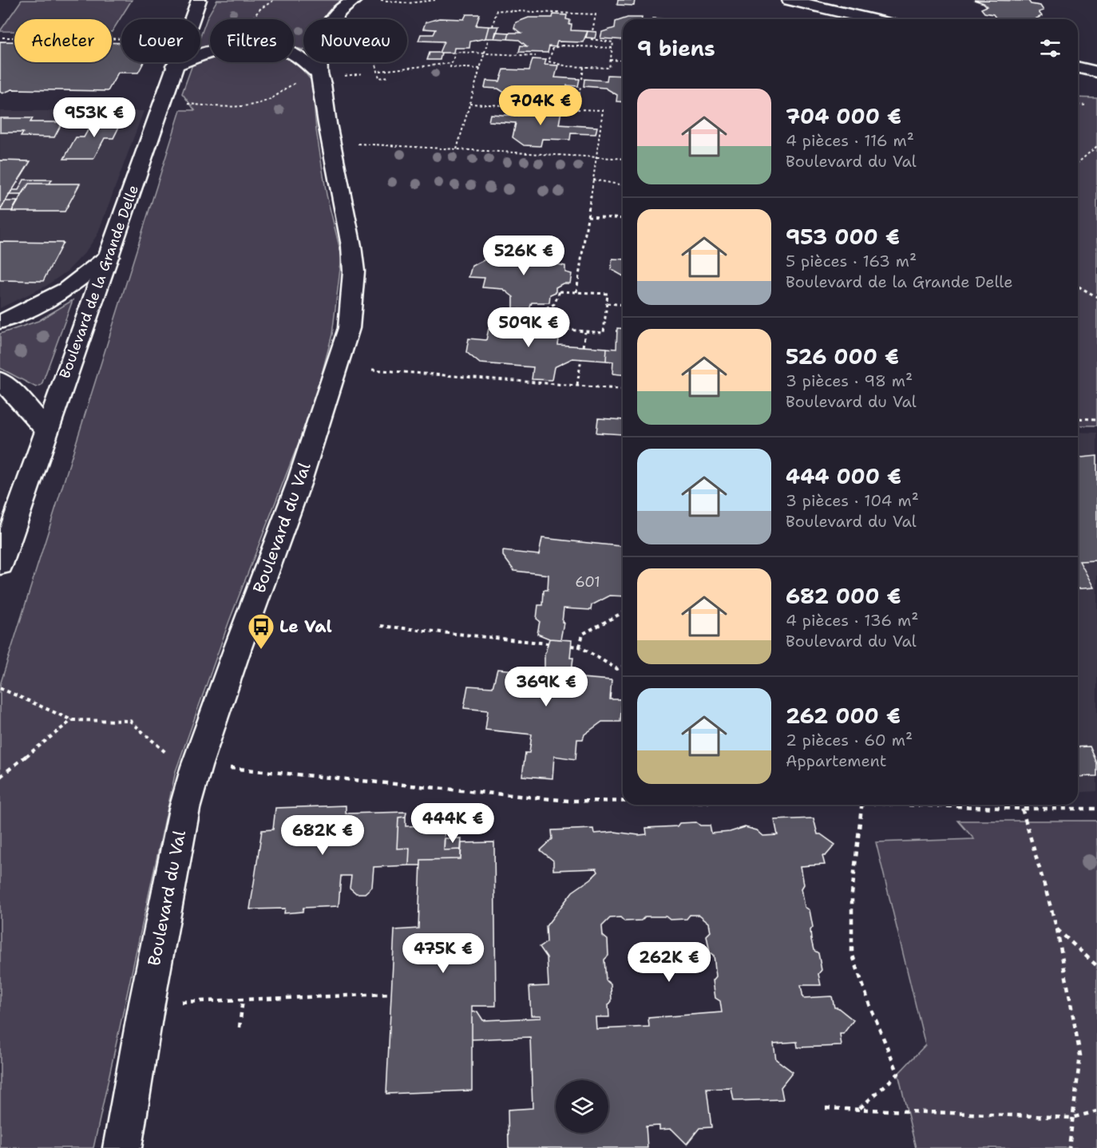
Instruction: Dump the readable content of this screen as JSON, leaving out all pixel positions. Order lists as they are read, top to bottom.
{
  "streets": {
    "street": ["Boulevard de la Grande Delle", "Boulevard du Val"]
  },
  "places": {
    "bus stop": ["Le Val"]
  },
  "house_numbers": ["601"],
  "page": {
    "chip": [
      "Acheter",
      "Louer",
      "Filtres",
      "Nouveau"
    ],
    "heading": "9 biens",
    "list": [
      {
        "name": "704 000 €",
        "note": "4 pièces · 116 m² · Boulevard du Val"
      },
      {
        "name": "953 000 €",
        "note": "5 pièces · 163 m² · Boulevard de la Grande Delle"
      },
      {
        "name": "526 000 €",
        "note": "3 pièces · 98 m² · Boulevard du Val"
      },
      {
        "name": "444 000 €",
        "note": "3 pièces · 104 m² · Boulevard du Val"
      },
      {
        "name": "682 000 €",
        "note": "4 pièces · 136 m² · Boulevard du Val"
      },
      {
        "name": "262 000 €",
        "note": "2 pièces · 60 m² · Appartement"
      }
    ],
    "price": [
      "704K €",
      "953K €",
      "526K €",
      "509K €",
      "369K €",
      "444K €",
      "682K €",
      "475K €",
      "262K €"
    ]
  }
}
